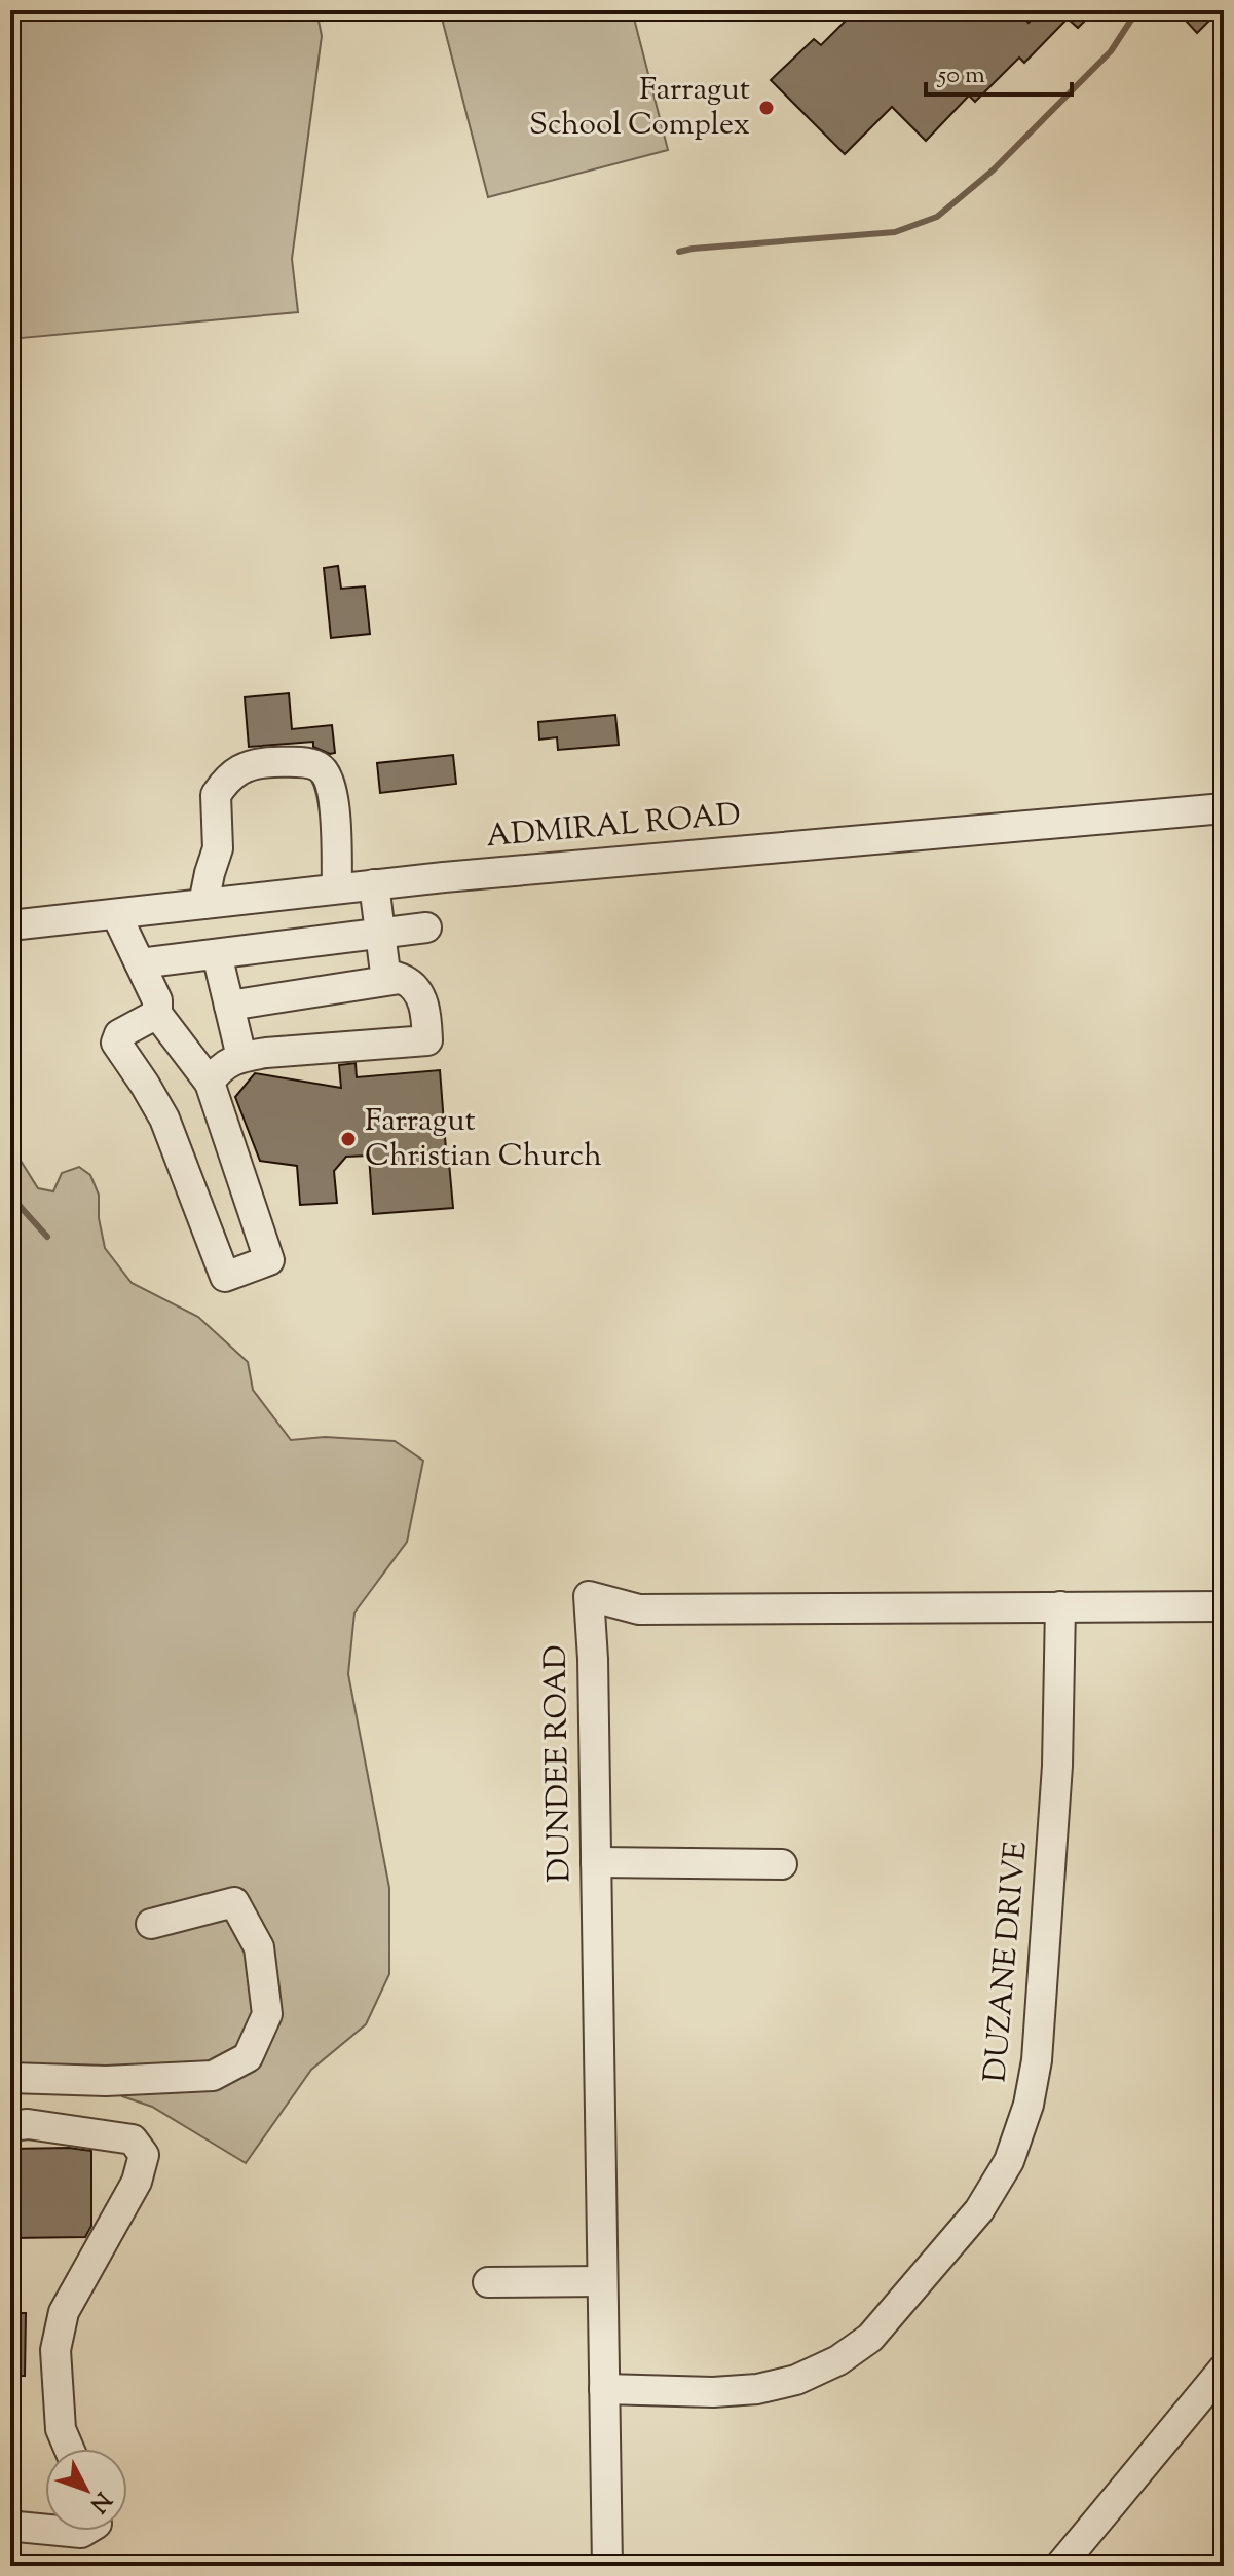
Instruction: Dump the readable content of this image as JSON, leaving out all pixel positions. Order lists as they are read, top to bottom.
{
  "streets": {
    "street": ["ADMIRAL ROAD", "DUNDEE ROAD", "DUZANE DRIVE"]
  },
  "crossings": [
    ["DUNDEE ROAD", "DUZANE DRIVE"]
  ],
  "places": ["Farragut School Complex", "Farragut Christian Church"],
  "scale_bar": "50 m",
  "north": "bottom right"
}
